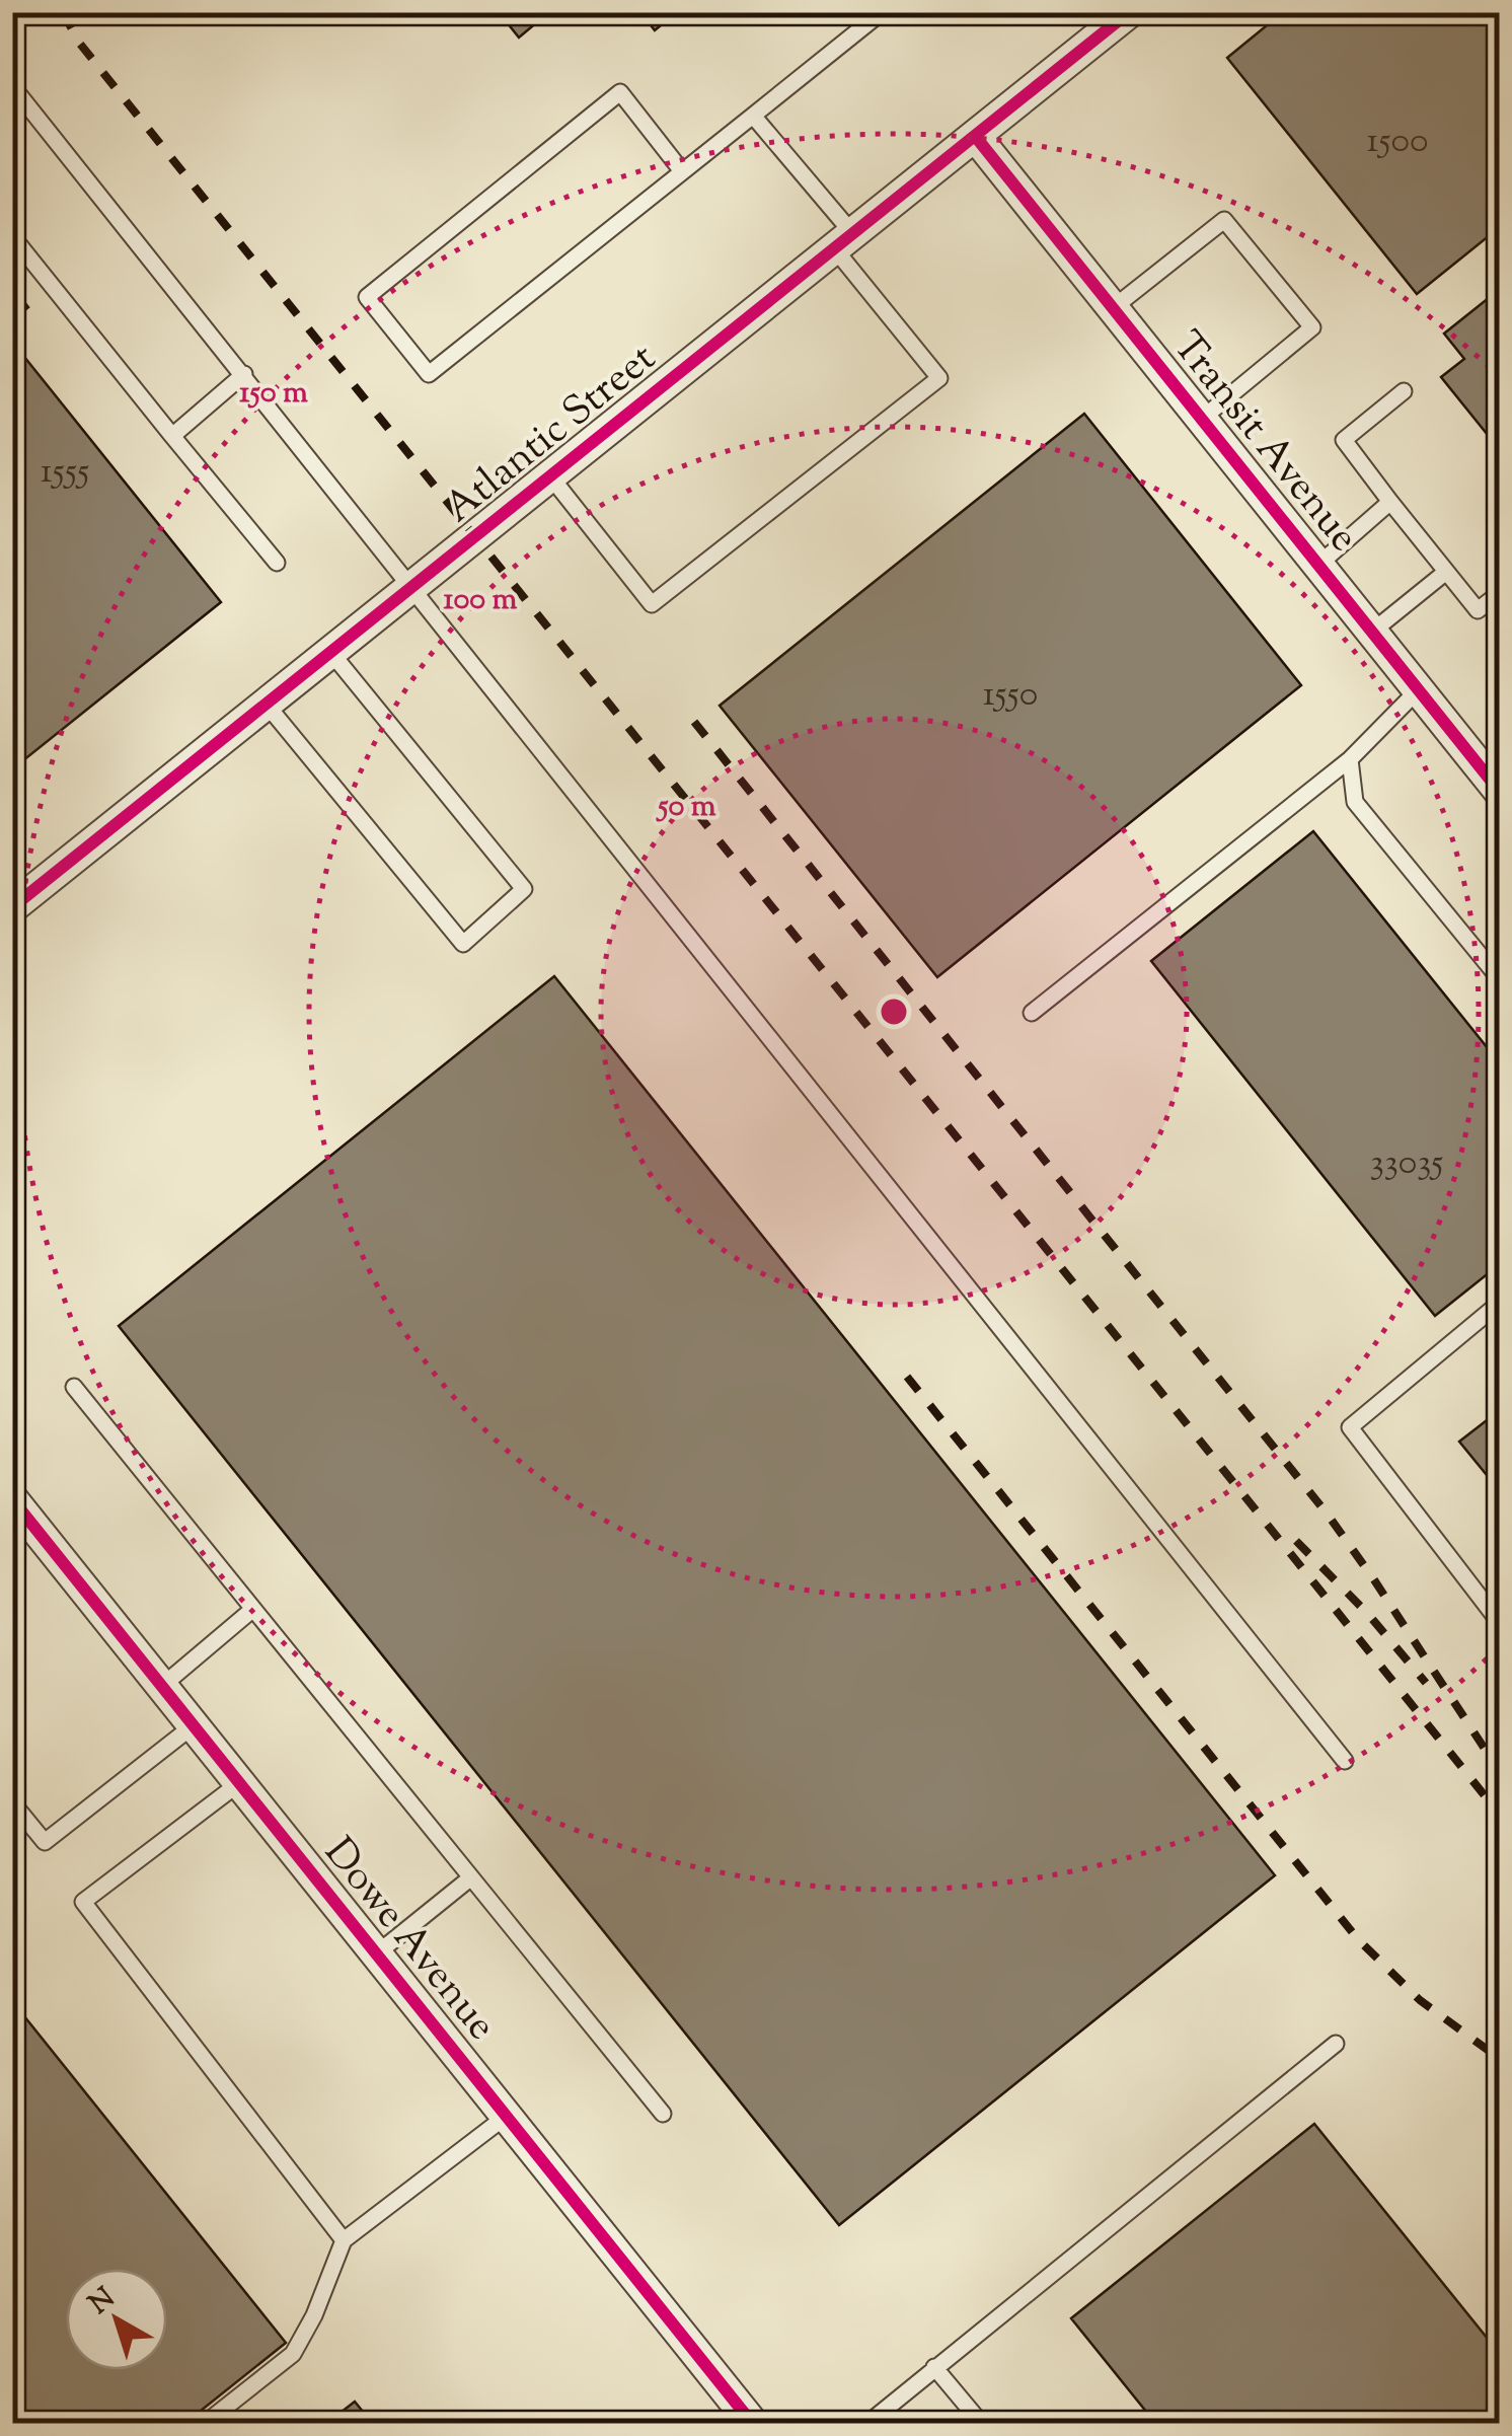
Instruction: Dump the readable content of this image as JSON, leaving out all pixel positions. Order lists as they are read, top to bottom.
{
  "streets": {
    "street": ["Atlantic Street", "Transit Avenue", "Dowe Avenue"]
  },
  "crossings": [
    ["Atlantic Street", "Transit Avenue"]
  ],
  "house_numbers": [
    "1500",
    "1555",
    "1550",
    "33035"
  ],
  "north": "top left",
  "rings": ["150 m", "100 m", "50 m"]
}
